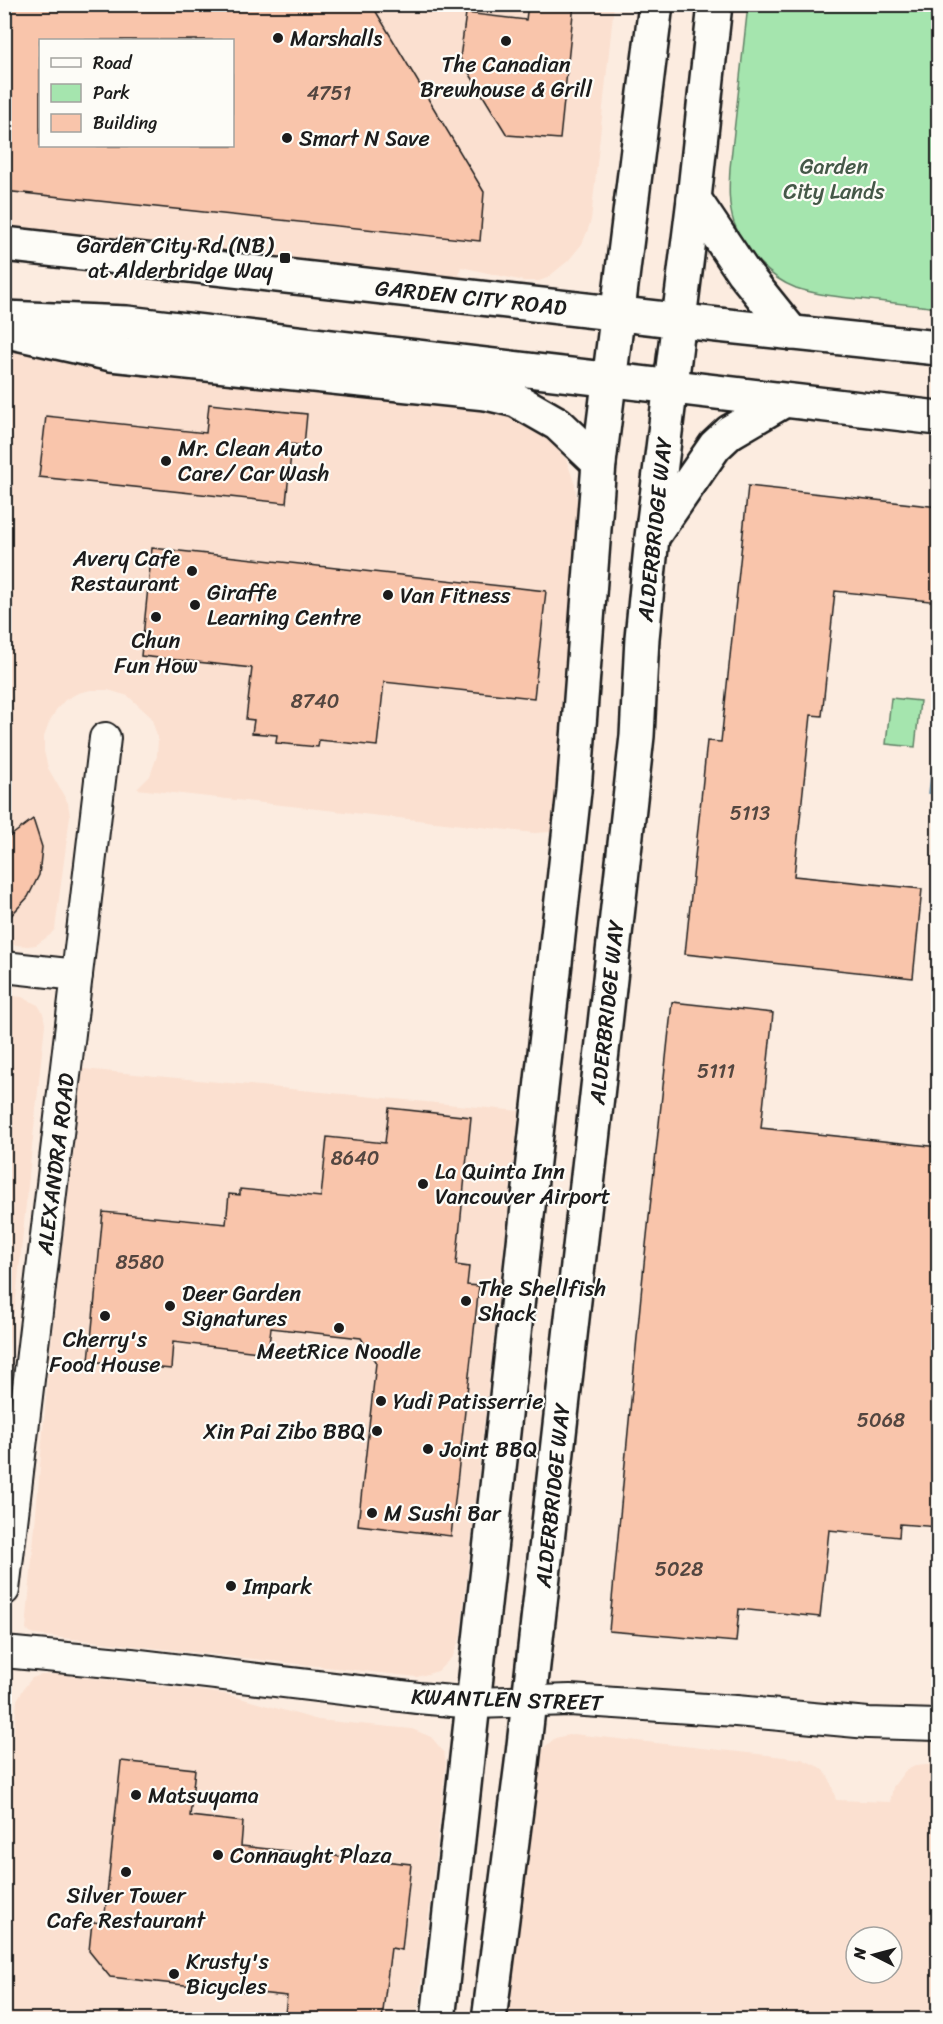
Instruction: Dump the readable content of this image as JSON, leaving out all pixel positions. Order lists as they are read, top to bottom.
{
  "streets": {
    "main road": ["GARDEN CITY ROAD", "ALDERBRIDGE WAY"],
    "street": ["ALEXANDRA ROAD", "KWANTLEN STREET"]
  },
  "crossings": [
    ["GARDEN CITY ROAD", "ALDERBRIDGE WAY"],
    ["ALDERBRIDGE WAY", "KWANTLEN STREET"]
  ],
  "parks": ["Garden City Lands"],
  "places": {
    "other": [
      "Marshalls",
      "The Canadian Brewhouse & Grill",
      "Smart N Save",
      "Mr. Clean Auto Care/ Car Wash",
      "Avery Cafe Restaurant",
      "Van Fitness",
      "Giraffe Learning Centre",
      "Chun Fun How",
      "La Quinta Inn Vancouver Airport",
      "The Shellfish Shack",
      "Deer Garden Signatures",
      "Cherry's Food House",
      "MeetRice Noodle",
      "Yudi Patisserrie",
      "Xin Pai Zibo BBQ",
      "Joint BBQ",
      "M Sushi Bar",
      "Impark",
      "Matsuyama",
      "Connaught Plaza",
      "Silver Tower Cafe Restaurant",
      "Krusty's Bicycles"
    ],
    "transit": ["Garden City Rd (NB) at Alderbridge Way"]
  },
  "house_numbers": [
    "4751",
    "8740",
    "5113",
    "5111",
    "8640",
    "8580",
    "5068",
    "5028"
  ],
  "legend": ["Road", "Park", "Building"],
  "north": "left"
}
